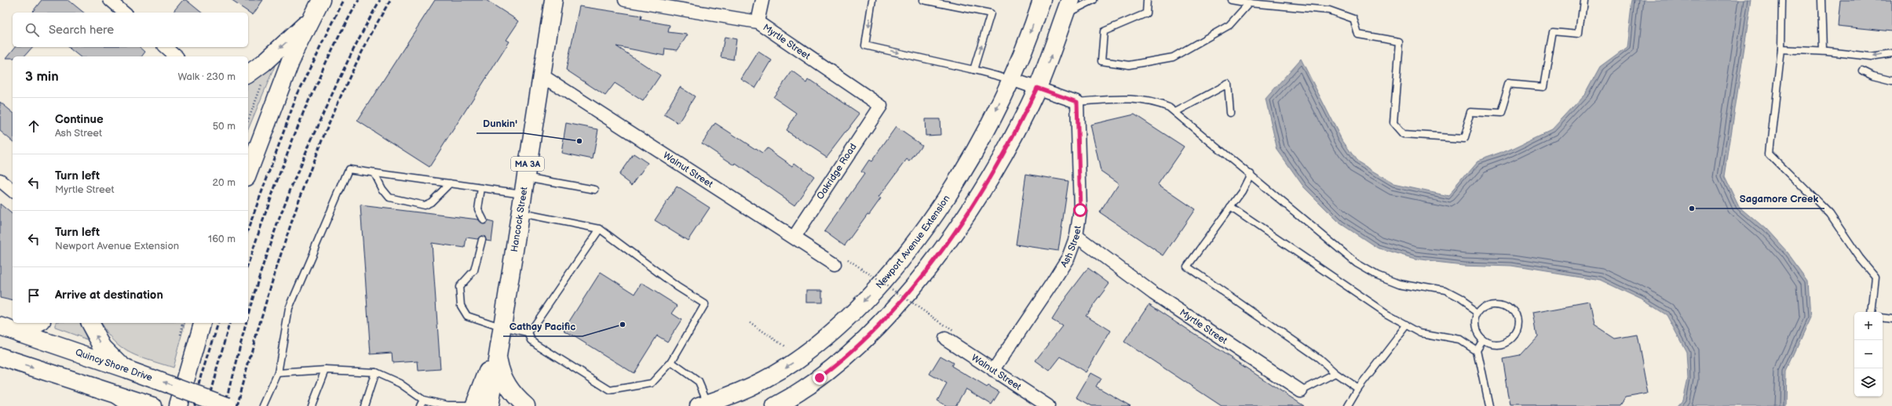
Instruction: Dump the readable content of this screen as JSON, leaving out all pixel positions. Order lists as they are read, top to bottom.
{
  "streets": {
    "main road": [
      "MA 3A",
      "Hancock Street",
      "Newport Avenue Extension",
      "Quincy Shore Drive"
    ],
    "street": [
      "Myrtle Street",
      "Walnut Street",
      "Oakridge Road",
      "Ash Street"
    ]
  },
  "crossings": [
    ["Myrtle Street", "Oakridge Road"],
    ["Myrtle Street", "Ash Street"],
    ["Walnut Street", "Oakridge Road"],
    ["Walnut Street", "Hancock Street"],
    ["Walnut Street", "Ash Street"]
  ],
  "places": ["Dunkin'", "Sagamore Creek", "Cathay Pacific"],
  "page": {
    "search": "Search here",
    "heading": ["3 min", "Walk · 230 m"],
    "list": [
      ["Continue", "Ash Street", "50 m"],
      ["Turn left", "Myrtle Street", "20 m"],
      ["Turn left", "Newport Avenue Extension", "160 m"],
      "Arrive at destination"
    ],
    "map_buttons": ["+", "−"]
  }
}
